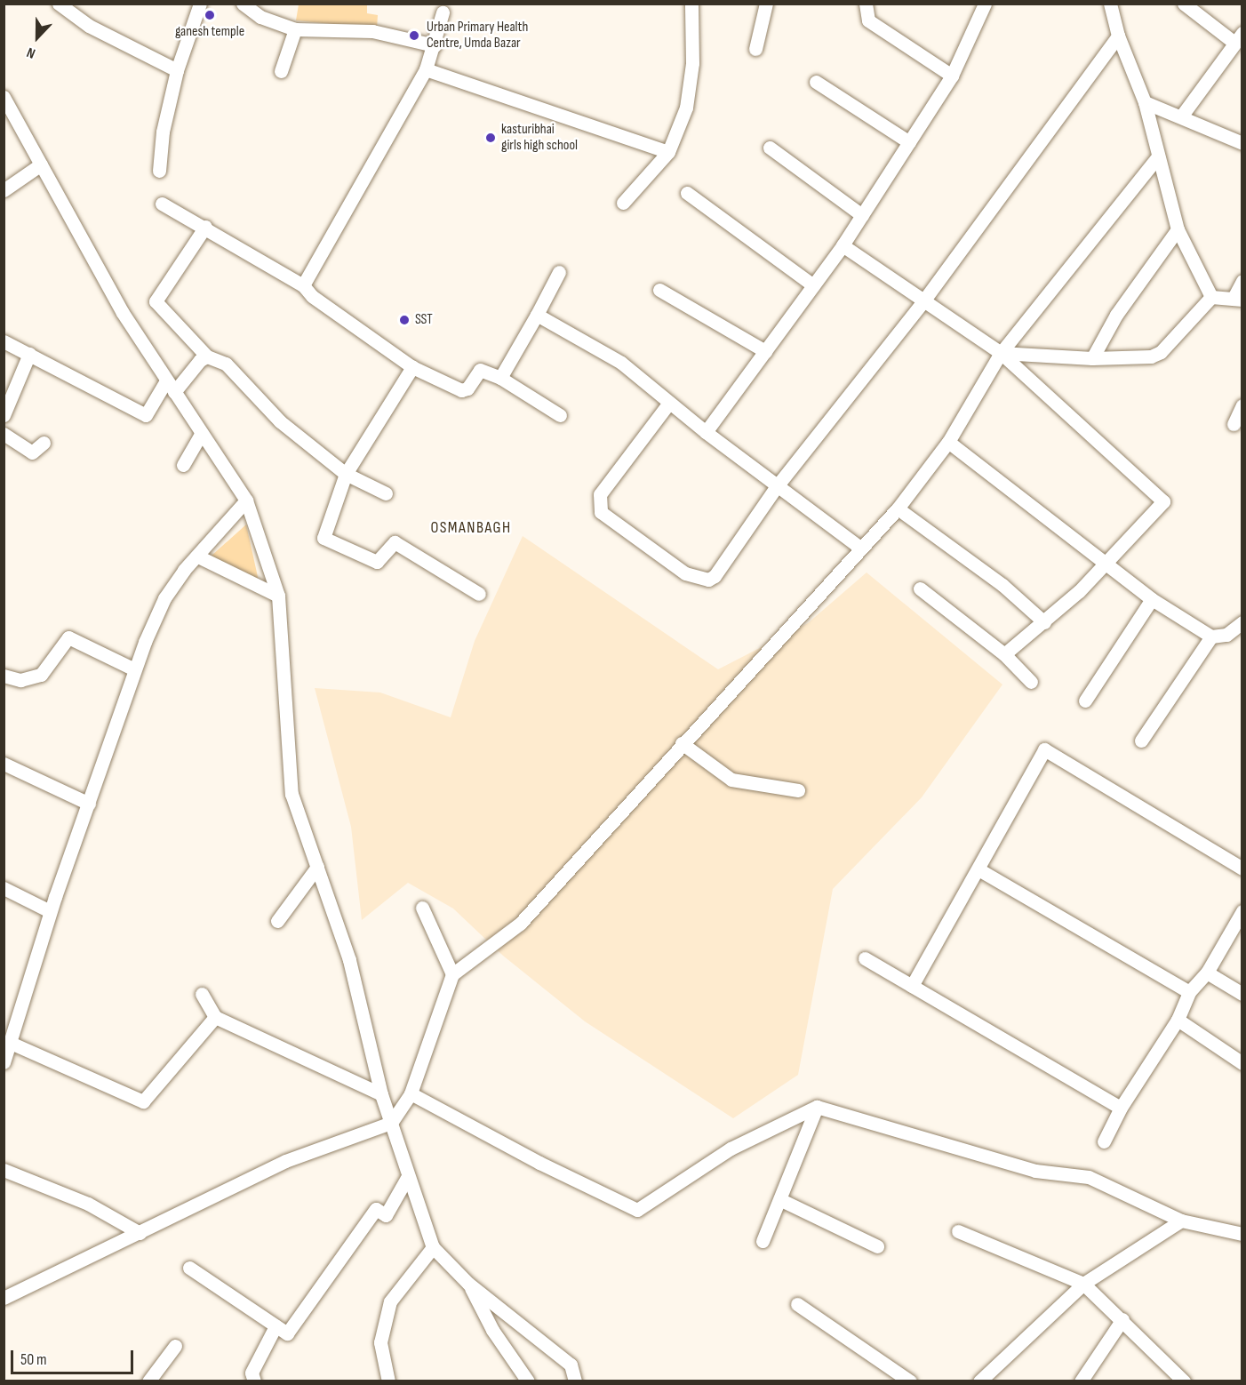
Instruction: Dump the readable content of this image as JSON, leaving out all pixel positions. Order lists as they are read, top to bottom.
{
  "districts": ["OSMANBAGH"],
  "places": [
    "ganesh temple",
    "Urban Primary Health Centre, Umda Bazar",
    "kasturibhai girls high school",
    "SST"
  ],
  "scale_bar": "50 m",
  "north": "bottom"
}
